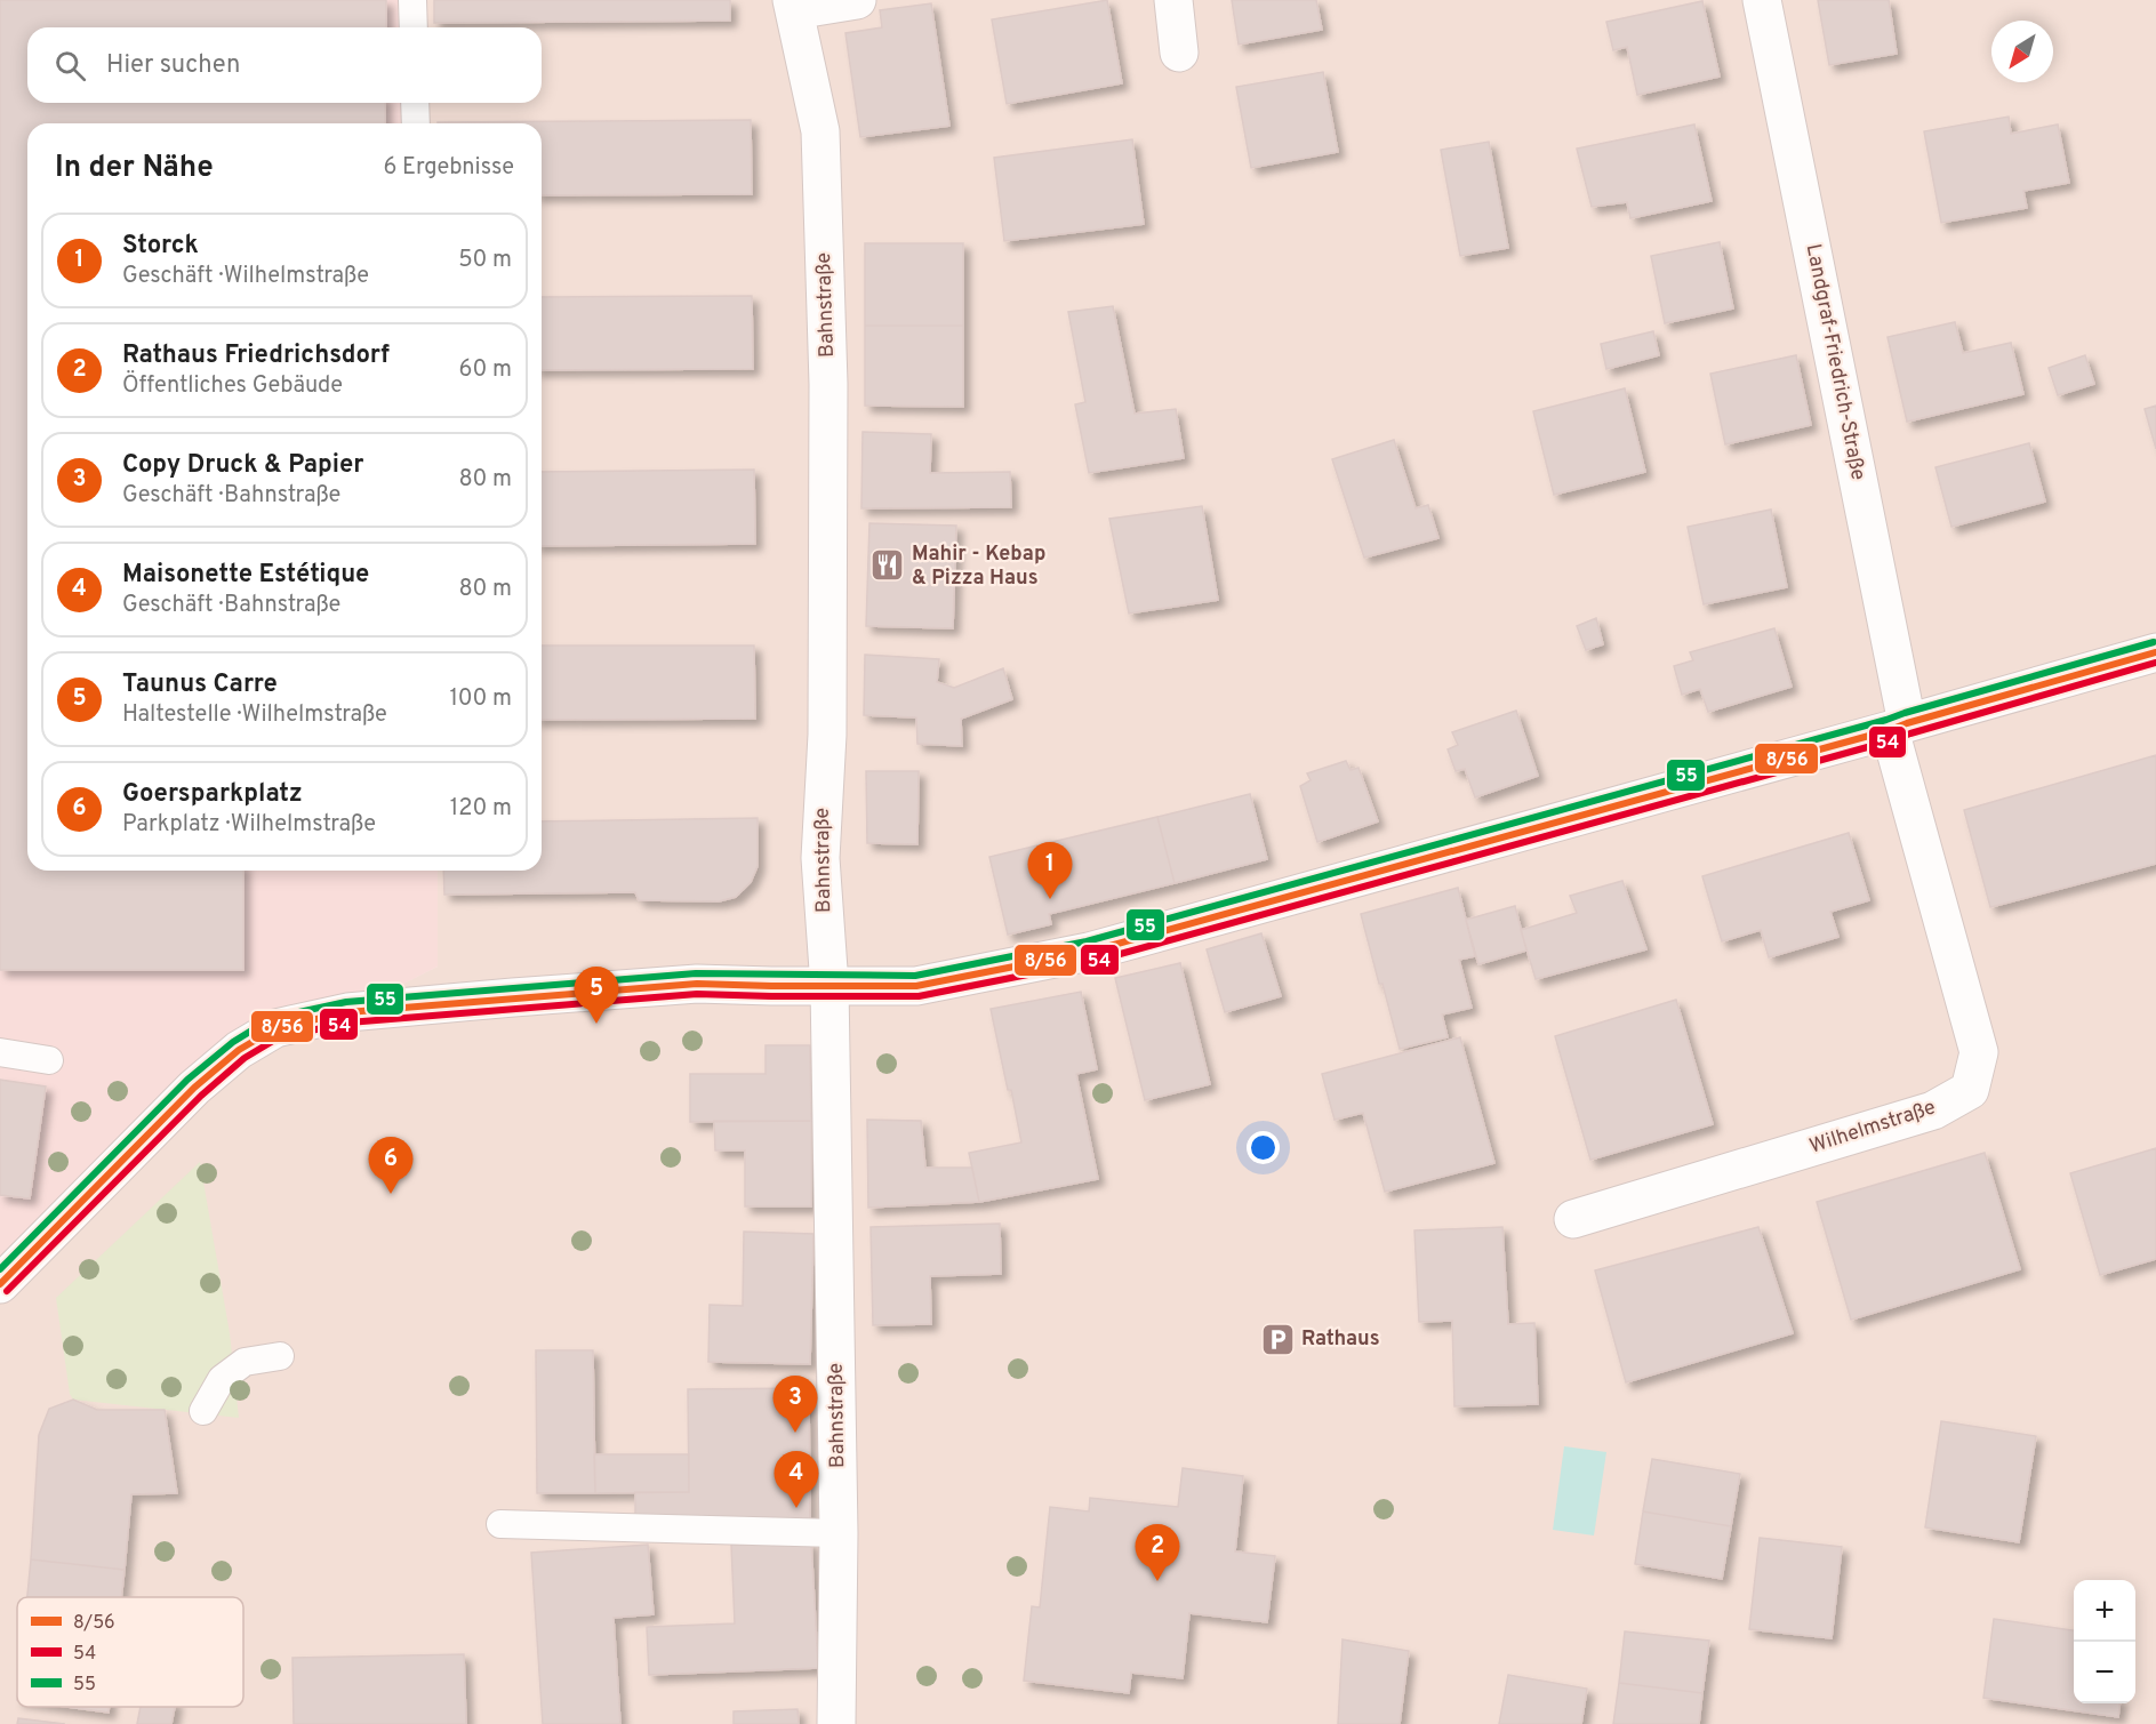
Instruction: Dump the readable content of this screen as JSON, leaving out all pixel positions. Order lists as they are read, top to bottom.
{
  "streets": {
    "street": ["Bahnstraße", "Landgraf-Friedrich-Straße", "Wilhelmstraße"]
  },
  "crossings": [
    ["Landgraf-Friedrich-Straße", "Wilhelmstraße"]
  ],
  "places": {
    "restaurant": ["Mahir - Kebap & Pizza Haus"],
    "parking": ["Rathaus"]
  },
  "lines": ["transit line 55", "transit line 8/56", "transit line 54"],
  "legend": ["8/56", "54", "55"],
  "north": "bottom left",
  "page": {
    "search": "Hier suchen",
    "heading": ["In der Nähe", "6 Ergebnisse"],
    "list": [
      {
        "mark": "1",
        "name": "Storck",
        "note": "Geschäft · Wilhelmstraße",
        "value": "50 m"
      },
      {
        "mark": "2",
        "name": "Rathaus Friedrichsdorf",
        "note": "Öffentliches Gebäude",
        "value": "60 m"
      },
      {
        "mark": "3",
        "name": "Copy Druck & Papier",
        "note": "Geschäft · Bahnstraße",
        "value": "80 m"
      },
      {
        "mark": "4",
        "name": "Maisonette Estétique",
        "note": "Geschäft · Bahnstraße",
        "value": "80 m"
      },
      {
        "mark": "5",
        "name": "Taunus Carre",
        "note": "Haltestelle · Wilhelmstraße",
        "value": "100 m"
      },
      {
        "mark": "6",
        "name": "Goersparkplatz",
        "note": "Parkplatz · Wilhelmstraße",
        "value": "120 m"
      }
    ],
    "pins": [
      "1",
      "5",
      "6",
      "3",
      "4",
      "2"
    ],
    "map_buttons": ["+", "−"]
  }
}
